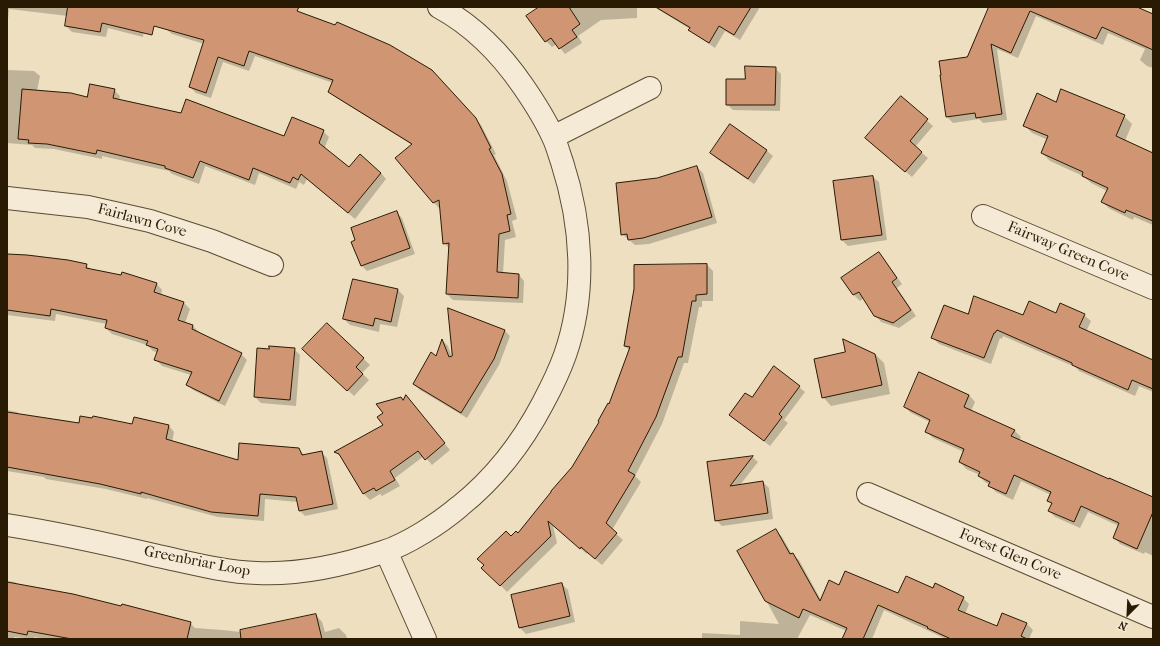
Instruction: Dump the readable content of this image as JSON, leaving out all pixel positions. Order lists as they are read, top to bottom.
{
  "streets": {
    "street": [
      "Fairlawn Cove",
      "Fairway Green Cove",
      "Forest Glen Cove",
      "Greenbriar Loop"
    ]
  },
  "north": "bottom left"
}
